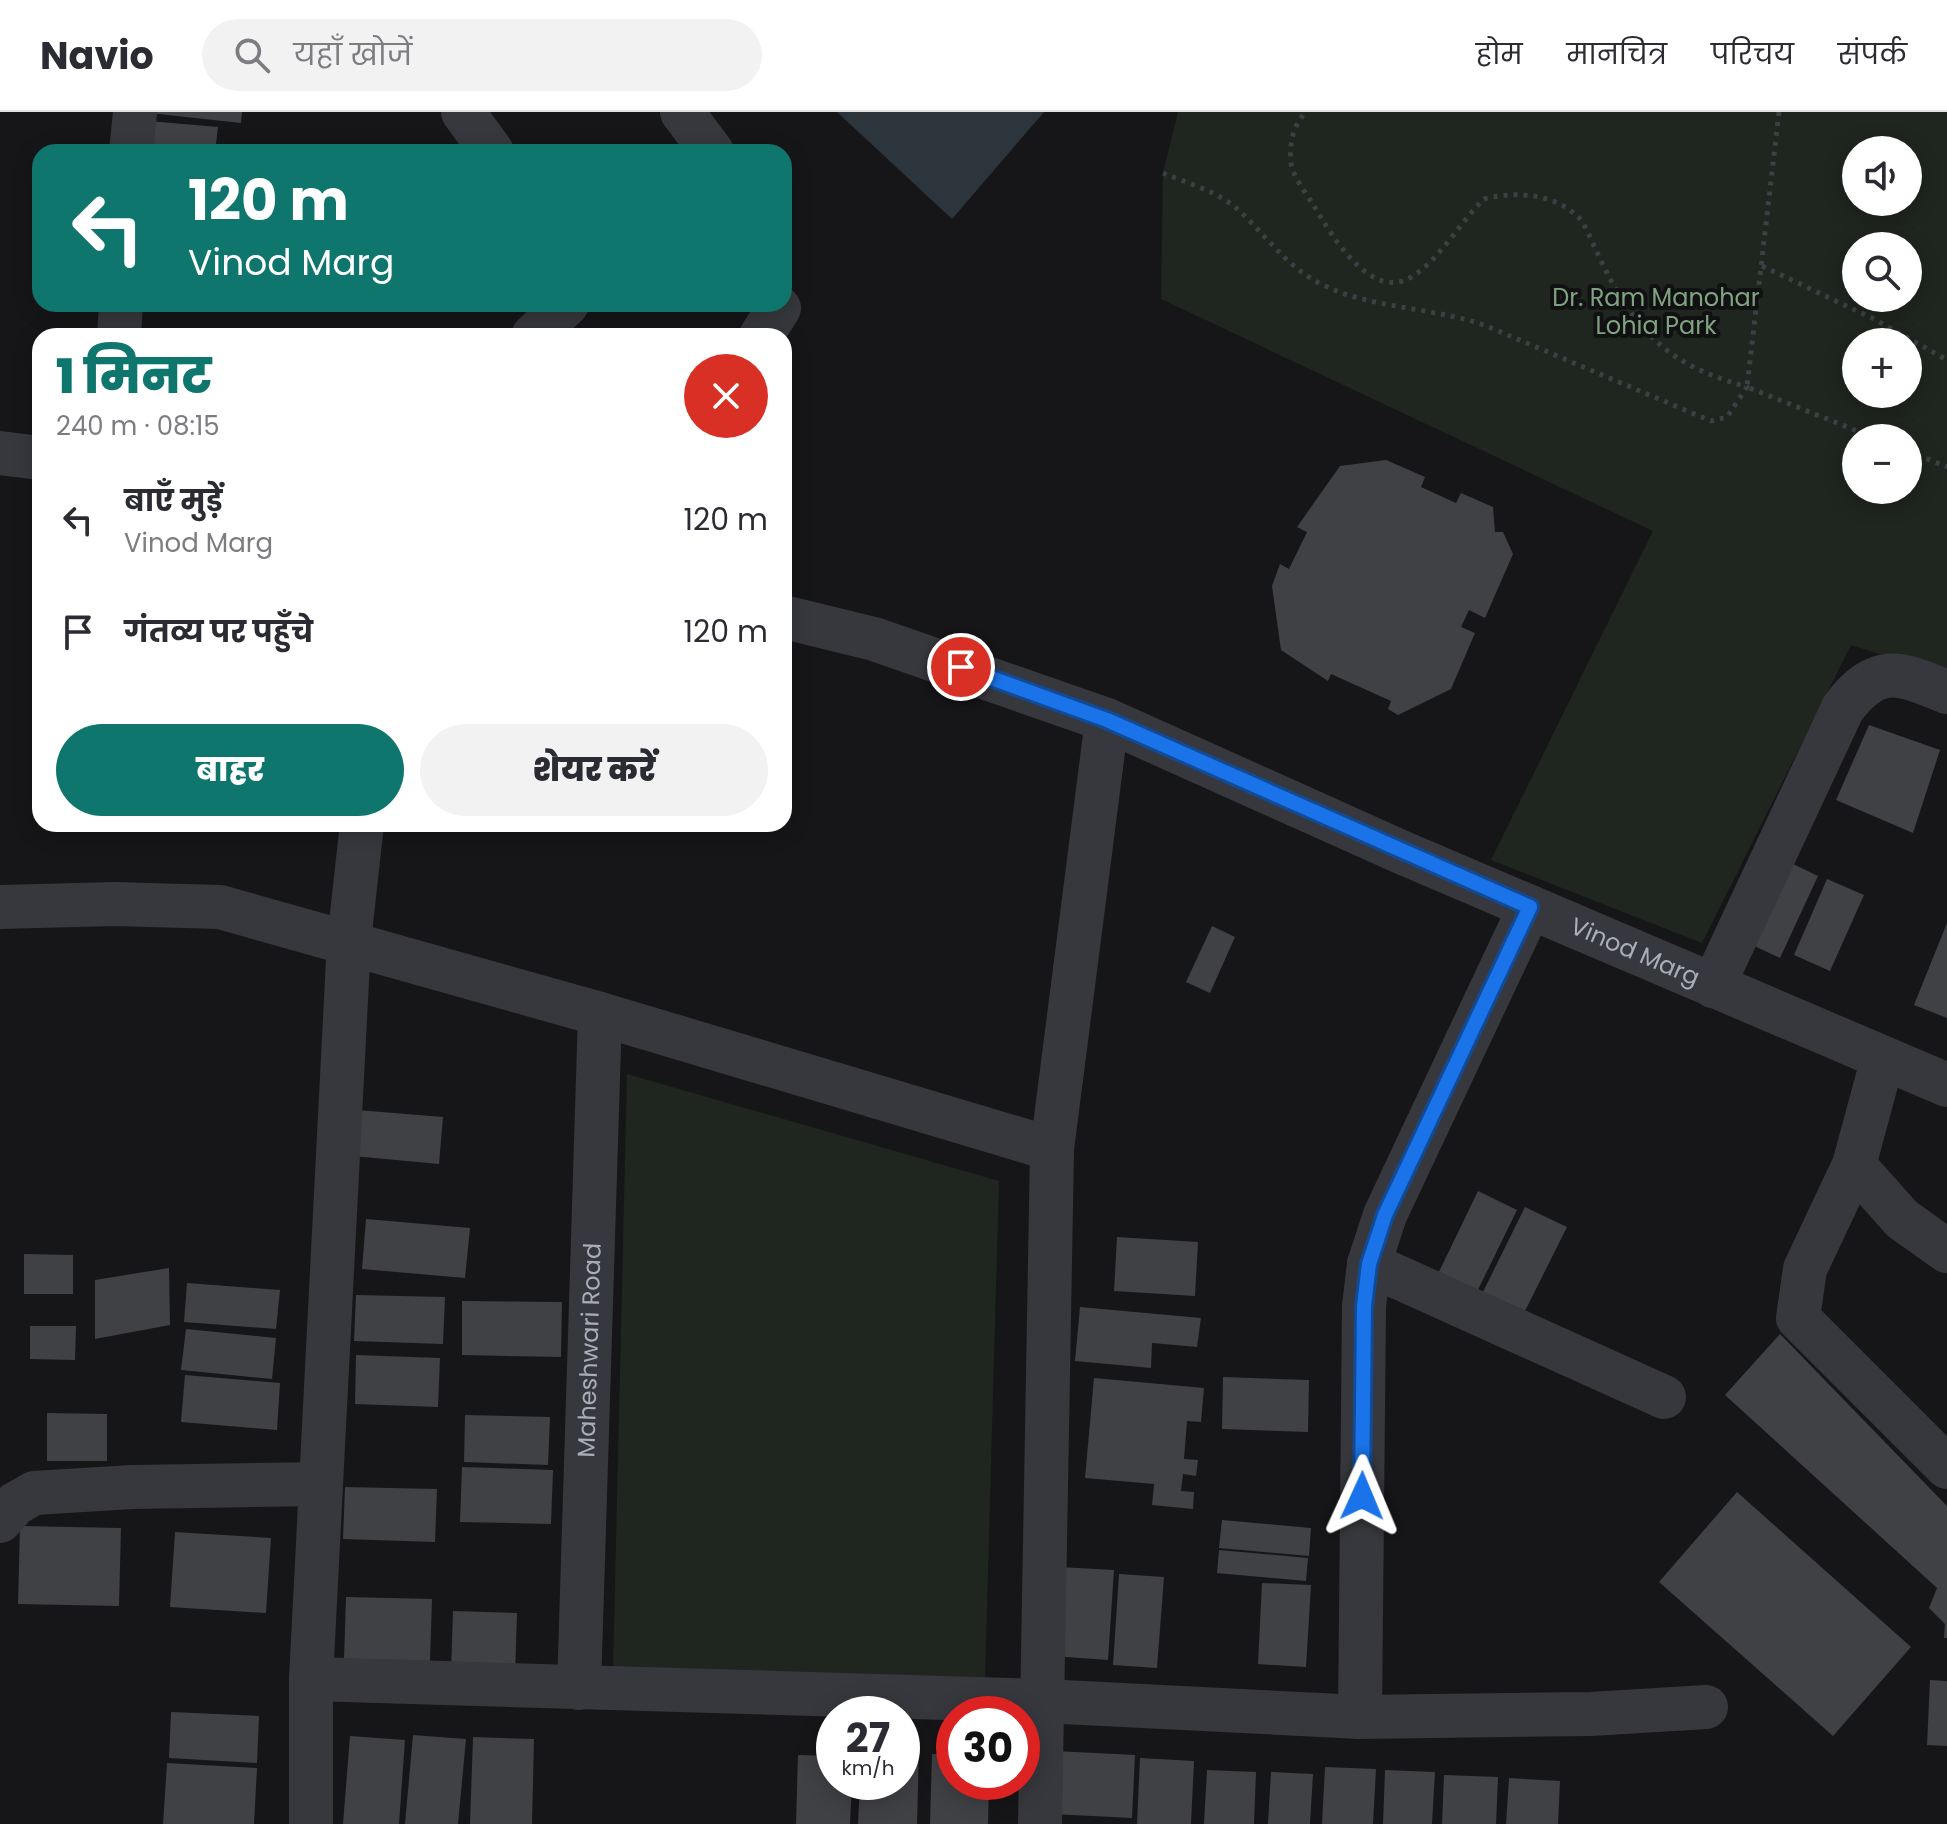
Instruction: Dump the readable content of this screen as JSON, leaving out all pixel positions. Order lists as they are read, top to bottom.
{
  "streets": {
    "street": ["Vinod Marg", "Maheshwari Road"]
  },
  "parks": ["Dr. Ram Manohar Lohia Park"],
  "page": {
    "header": "Navio",
    "search": "यहाँ खोजें",
    "nav": [
      "होम",
      "मानचित्र",
      "परिचय",
      "संपर्क"
    ],
    "map_buttons": ["+", "−"],
    "turn": ["120 m", "Vinod Marg"],
    "heading": ["1 मिनट", "240 m · 08:15"],
    "list": [
      {
        "name": "बाएँ मुड़ें",
        "note": "Vinod Marg",
        "value": "120 m"
      },
      {
        "name": "गंतव्य पर पहुँचे",
        "value": "120 m"
      }
    ],
    "buttons": ["बाहर", "शेयर करें"],
    "speed": "27 km/h",
    "limit": "30"
  }
}
